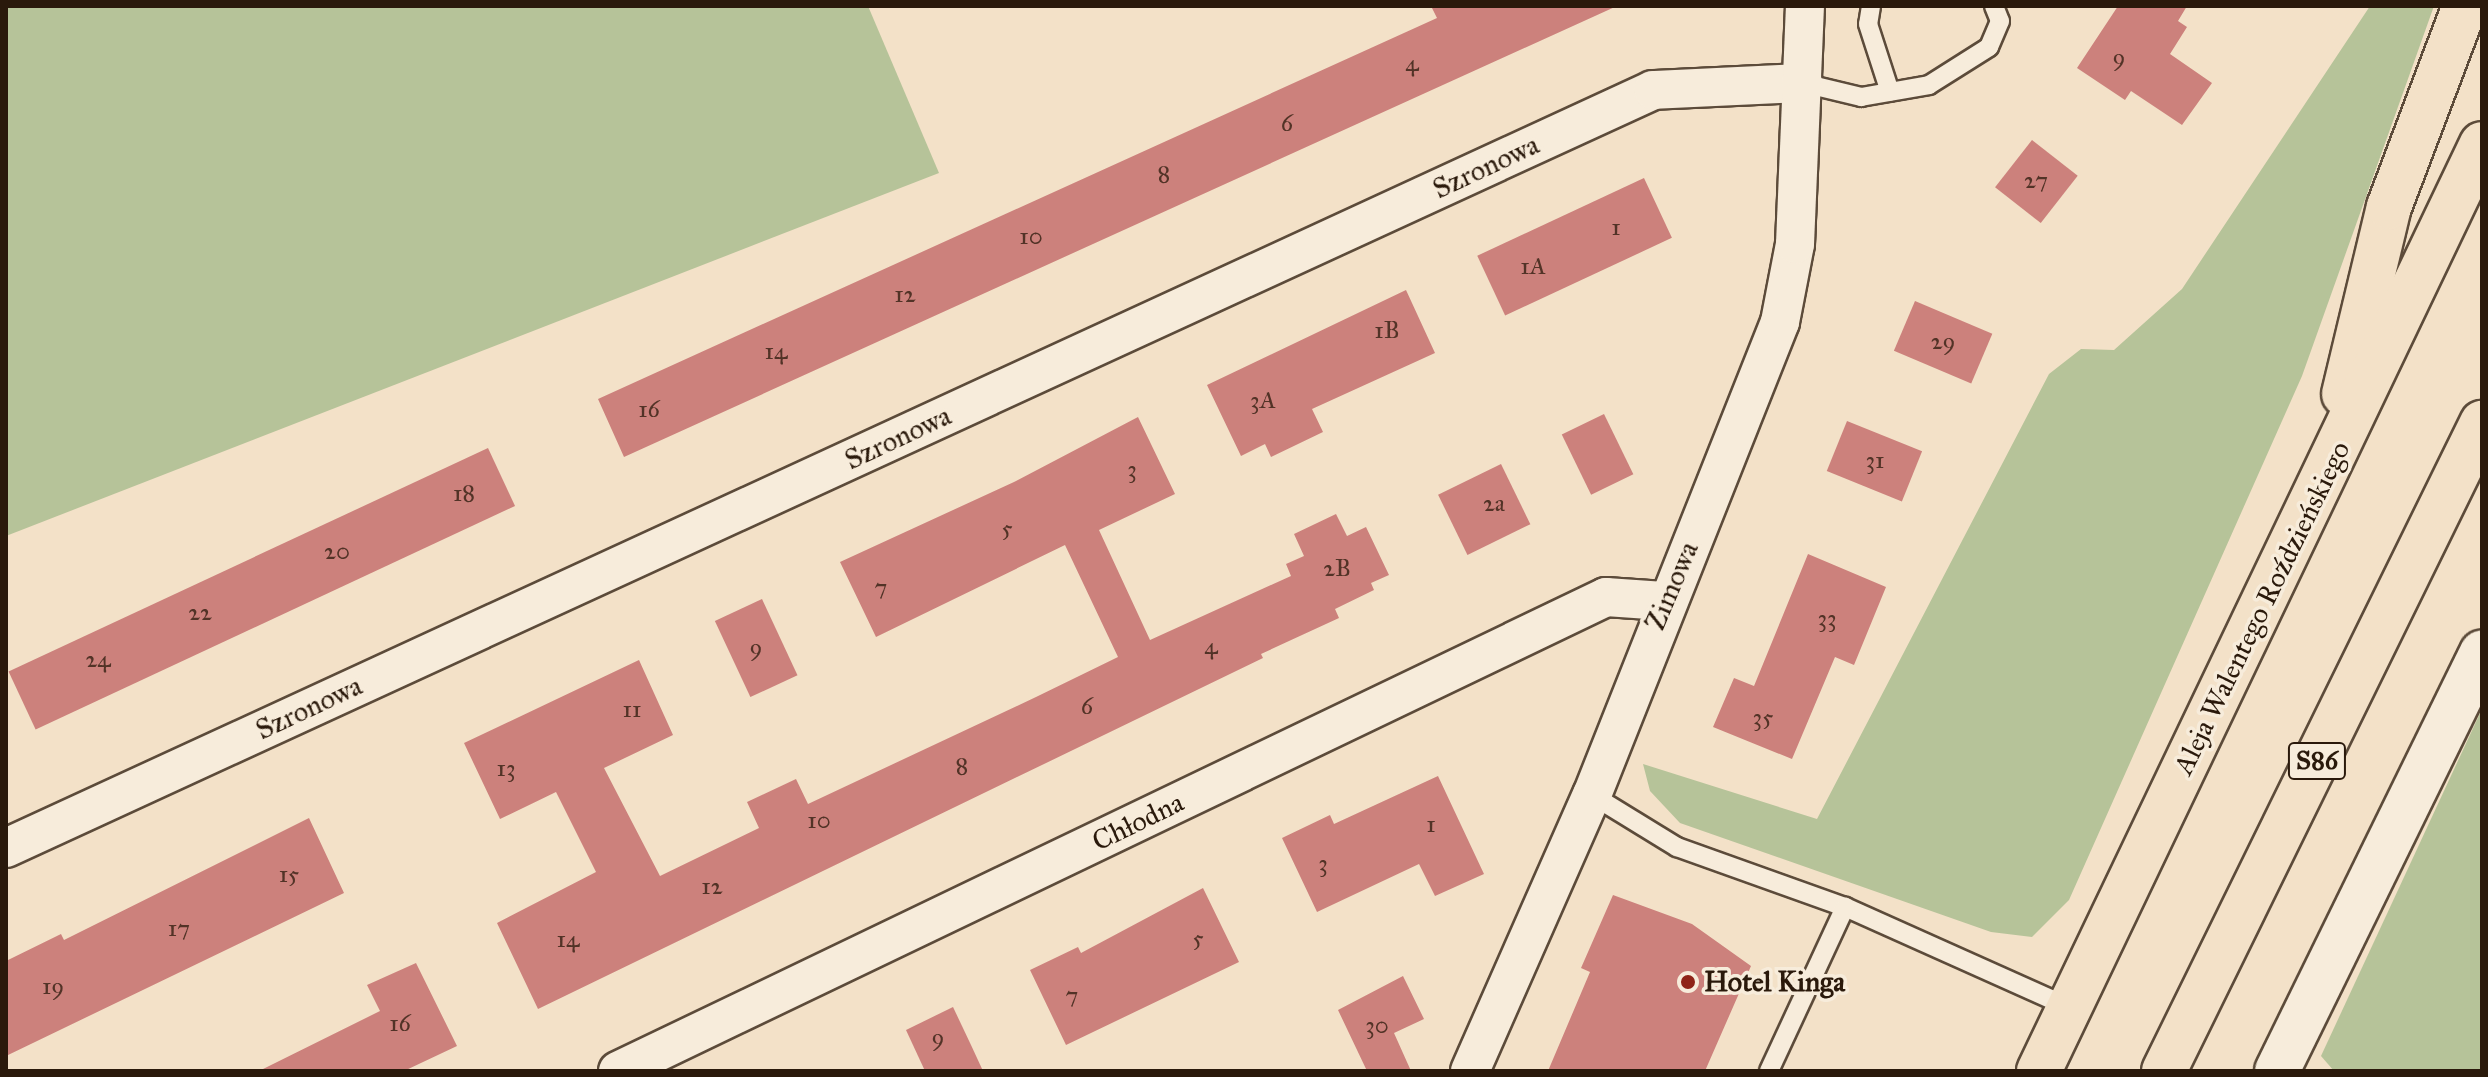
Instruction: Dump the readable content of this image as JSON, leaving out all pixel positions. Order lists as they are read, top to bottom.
{
  "streets": {
    "highway": ["Aleja Walentego Roździeńskiego", "S86"],
    "street": ["Szronowa", "Zimowa", "Chłodna"]
  },
  "crossings": [
    ["Szronowa", "Zimowa"],
    ["Zimowa", "Chłodna"]
  ],
  "places": ["Hotel Kinga"],
  "house_numbers": [
    "9",
    "4",
    "6",
    "8",
    "27",
    "1",
    "10",
    "1A",
    "12",
    "1B",
    "29",
    "14",
    "3A",
    "16",
    "31",
    "3",
    "18",
    "2a",
    "5",
    "20",
    "2B",
    "7",
    "22",
    "33",
    "4",
    "9",
    "24",
    "6",
    "11",
    "35",
    "8",
    "13",
    "10",
    "1",
    "3",
    "15",
    "12",
    "17",
    "5",
    "14",
    "19",
    "7",
    "16",
    "30",
    "9"
  ]
}
